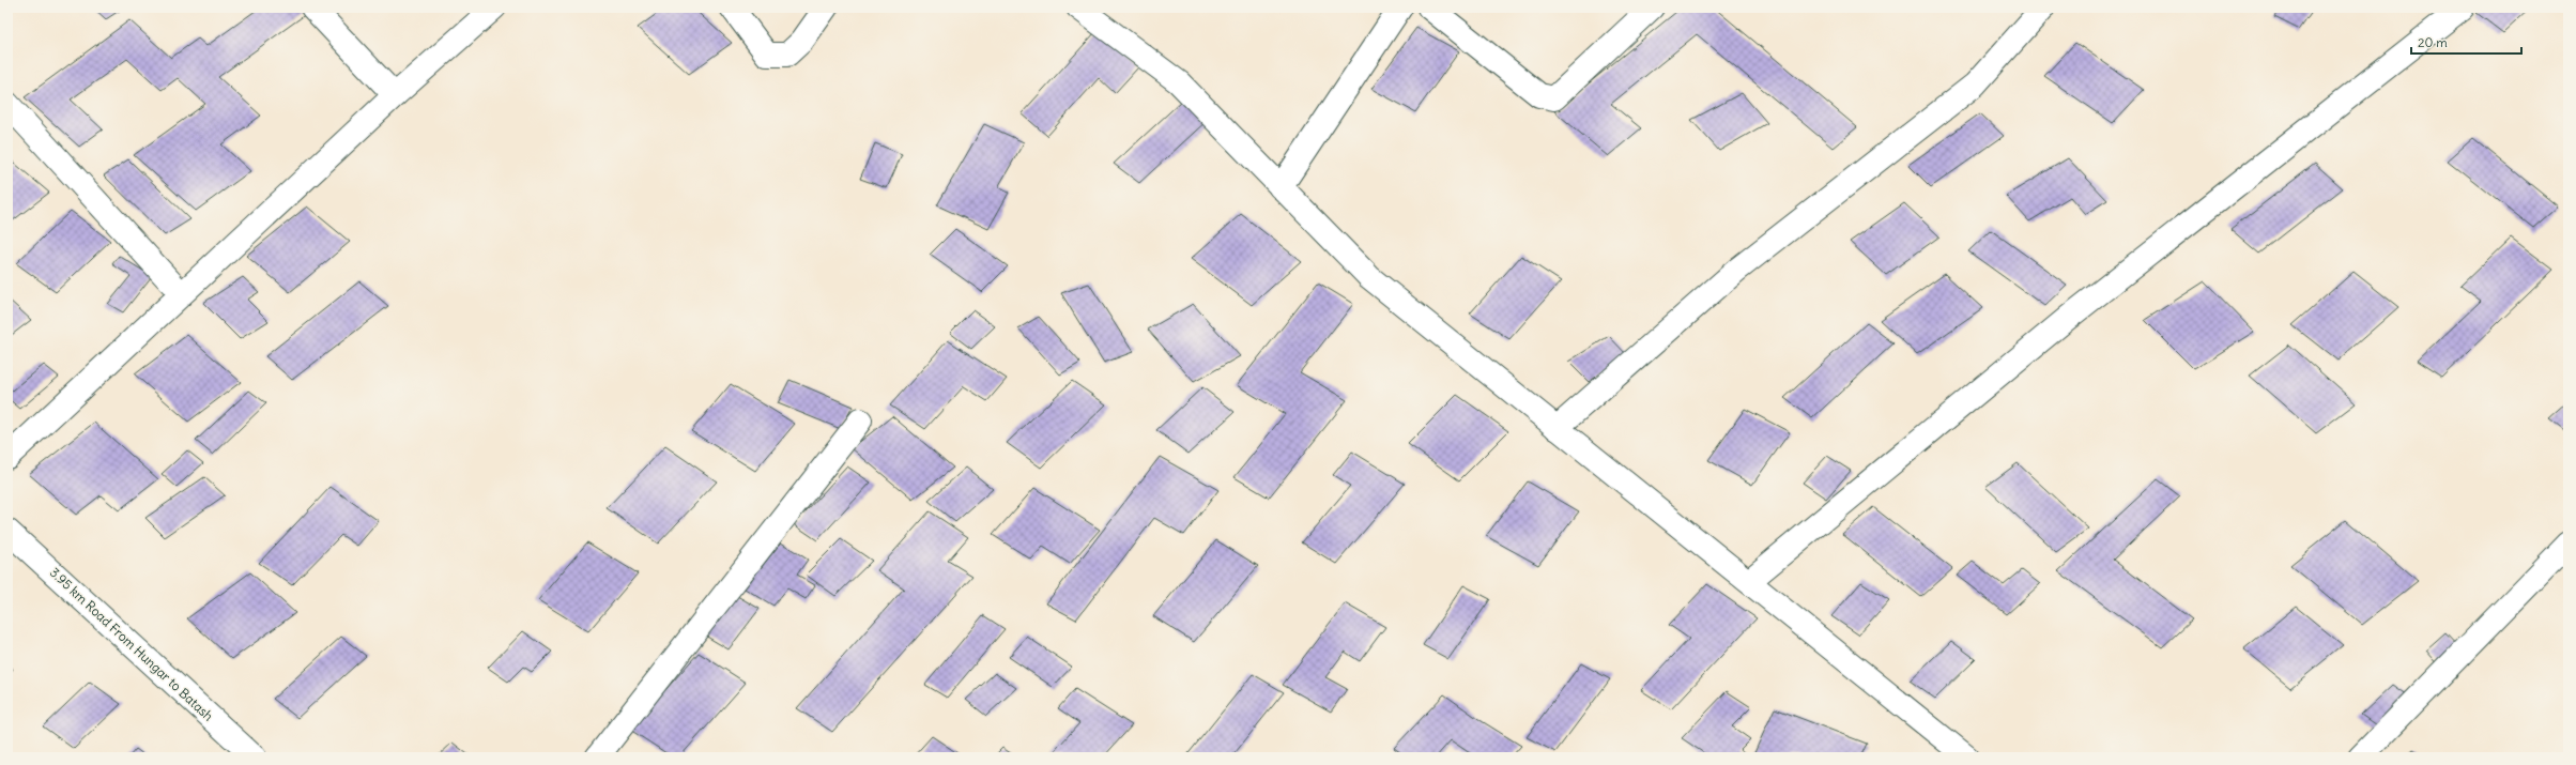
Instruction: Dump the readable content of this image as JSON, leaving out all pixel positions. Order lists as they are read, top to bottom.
{
  "streets": {
    "street": ["3.95 km Road From Hungar to Batash"]
  },
  "scale_bar": "20 m"
}
